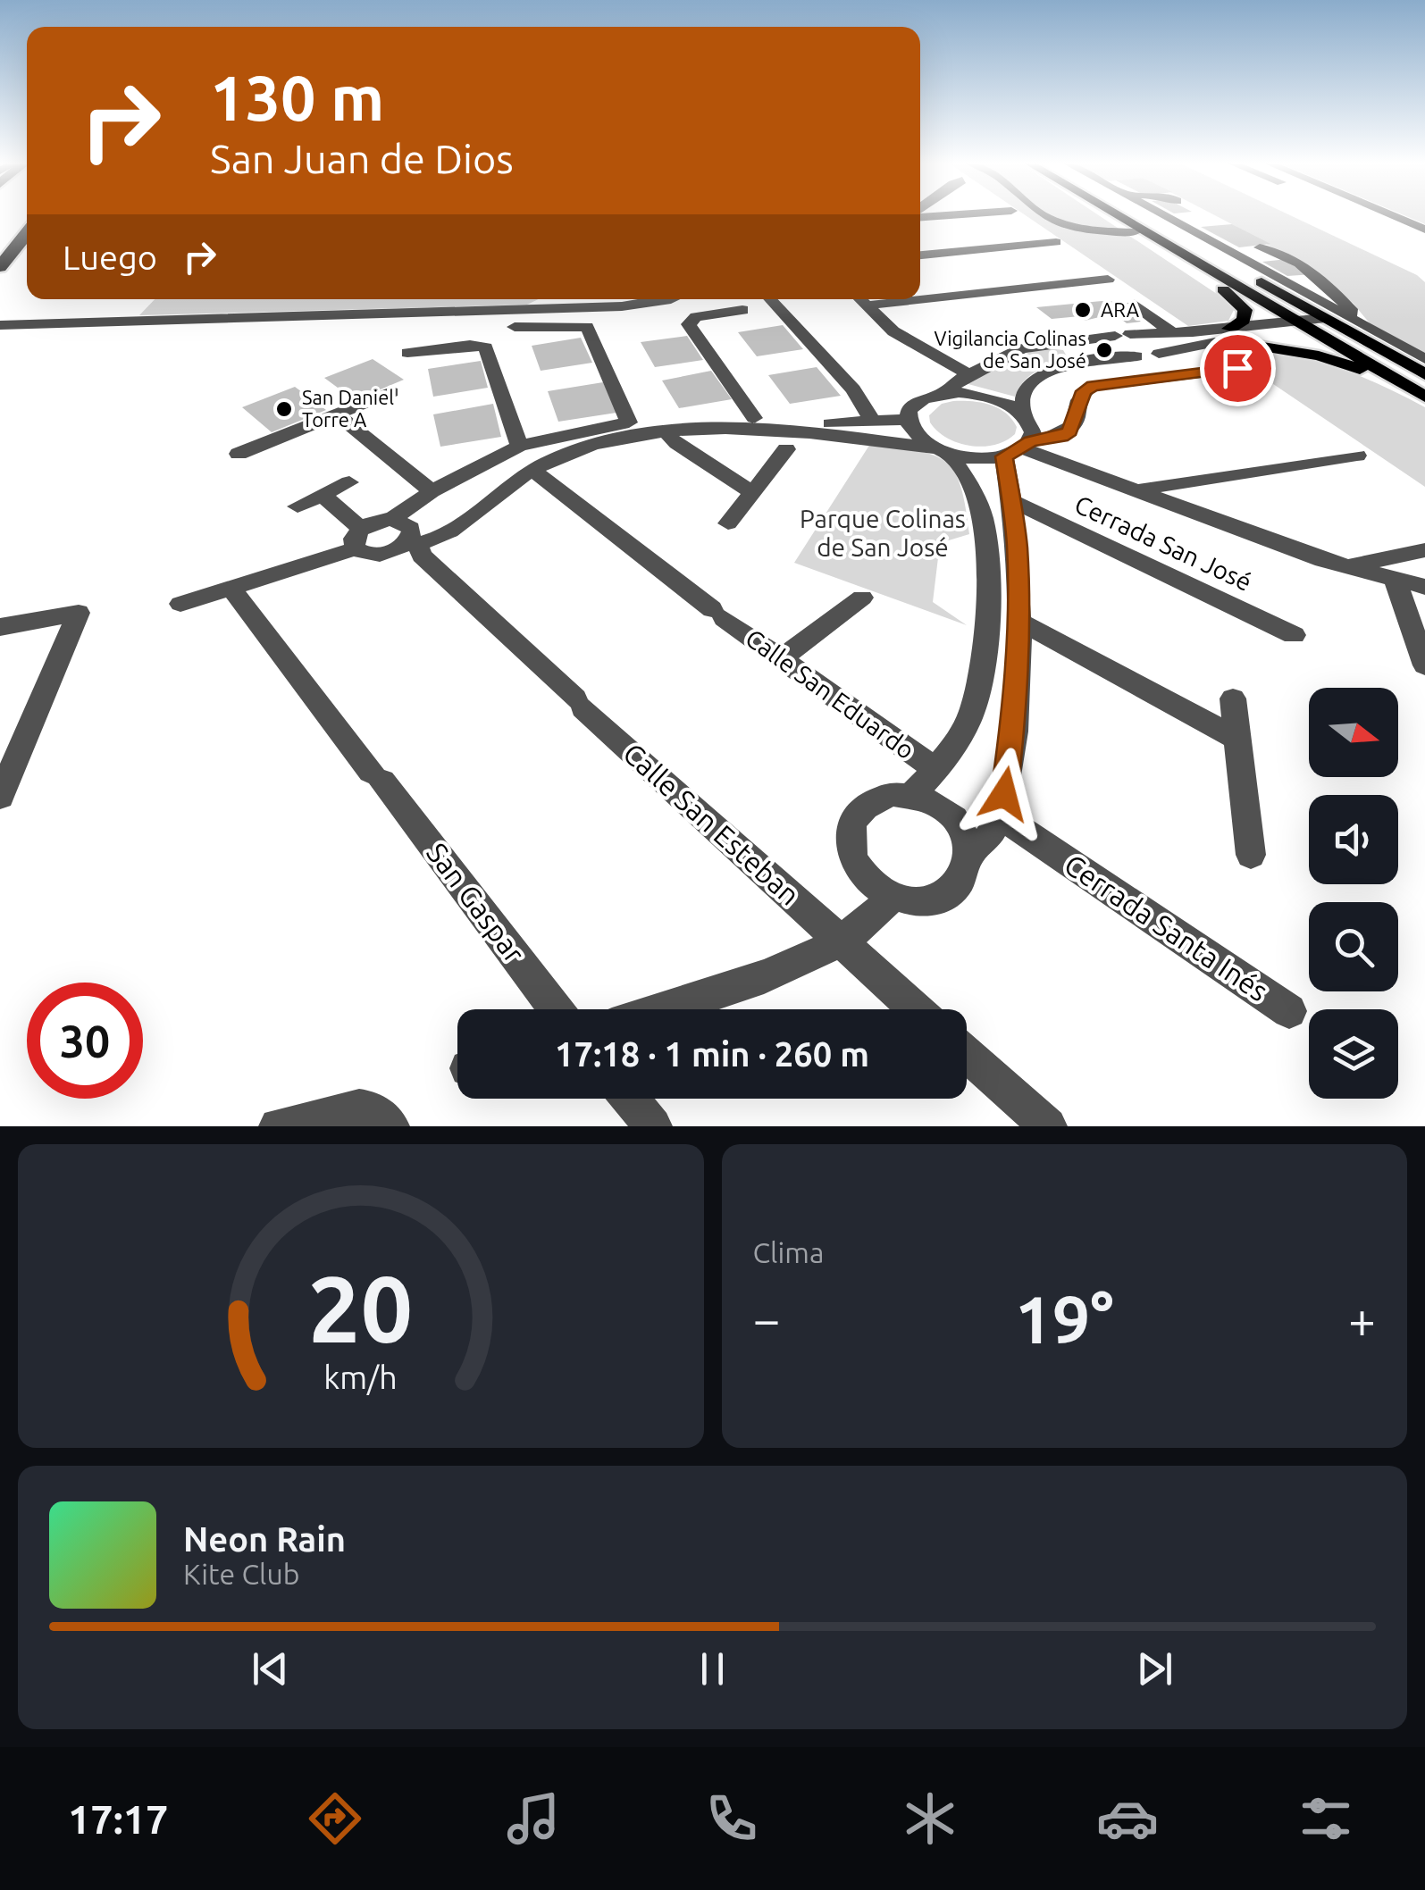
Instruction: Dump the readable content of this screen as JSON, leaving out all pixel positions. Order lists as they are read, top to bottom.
{
  "streets": {
    "street": [
      "Cerrada San José",
      "Calle San Eduardo",
      "Calle San Esteban",
      "San Gaspar",
      "Cerrada Santa Inés"
    ]
  },
  "parks": ["Parque Colinas de San José"],
  "places": ["ARA", "Vigilancia Colinas de San José", "San Daniel Torre A"],
  "north": "right",
  "page": {
    "turn": ["130 m", "San Juan de Dios"],
    "then": "Luego",
    "limit": "30",
    "trip": "17:18 · 1 min · 260 m",
    "tile": "Clima",
    "heat": ["−", "19°", "+"],
    "song": ["Neon Rain", "Kite Club"],
    "tabs": "17:17",
    "gauge": ["20", "km/h"]
  }
}
